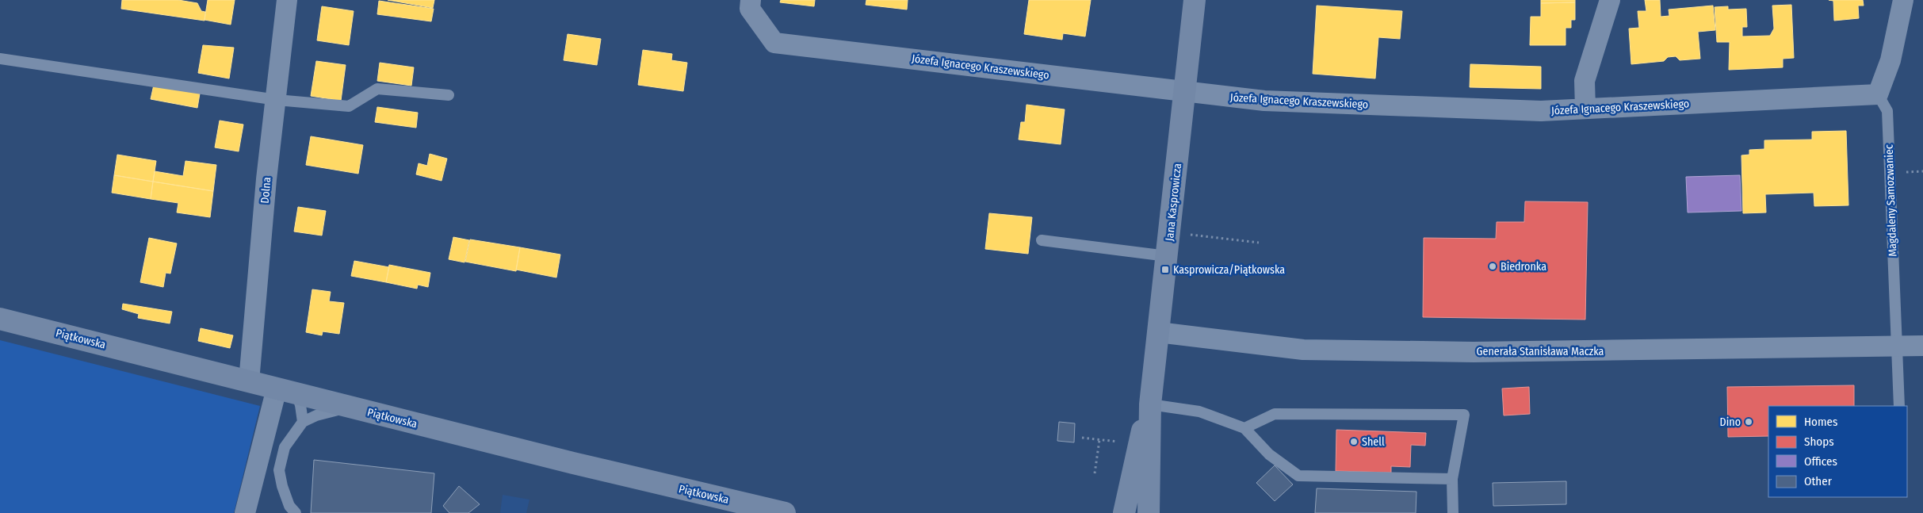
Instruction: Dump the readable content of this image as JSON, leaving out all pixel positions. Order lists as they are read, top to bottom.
{
  "streets": {
    "main road": ["Jana Kasprowicza", "Piątkowska"],
    "street": ["Józefa Ignacego Kraszewskiego", "Dolna", "Generała Stanisława Maczka"],
    "lane": ["Magdaleny Samozwaniec"]
  },
  "crossings": [
    ["Józefa Ignacego Kraszewskiego", "Magdaleny Samozwaniec"],
    ["Józefa Ignacego Kraszewskiego", "Jana Kasprowicza"],
    ["Dolna", "Piątkowska"],
    ["Magdaleny Samozwaniec", "Generała Stanisława Maczka"],
    ["Jana Kasprowicza", "Generała Stanisława Maczka"]
  ],
  "places": {
    "other": ["Biedronka", "Dino", "Shell"],
    "transit": ["Kasprowicza/Piątkowska"]
  },
  "legend": [
    "Homes",
    "Shops",
    "Offices",
    "Other"
  ]
}
